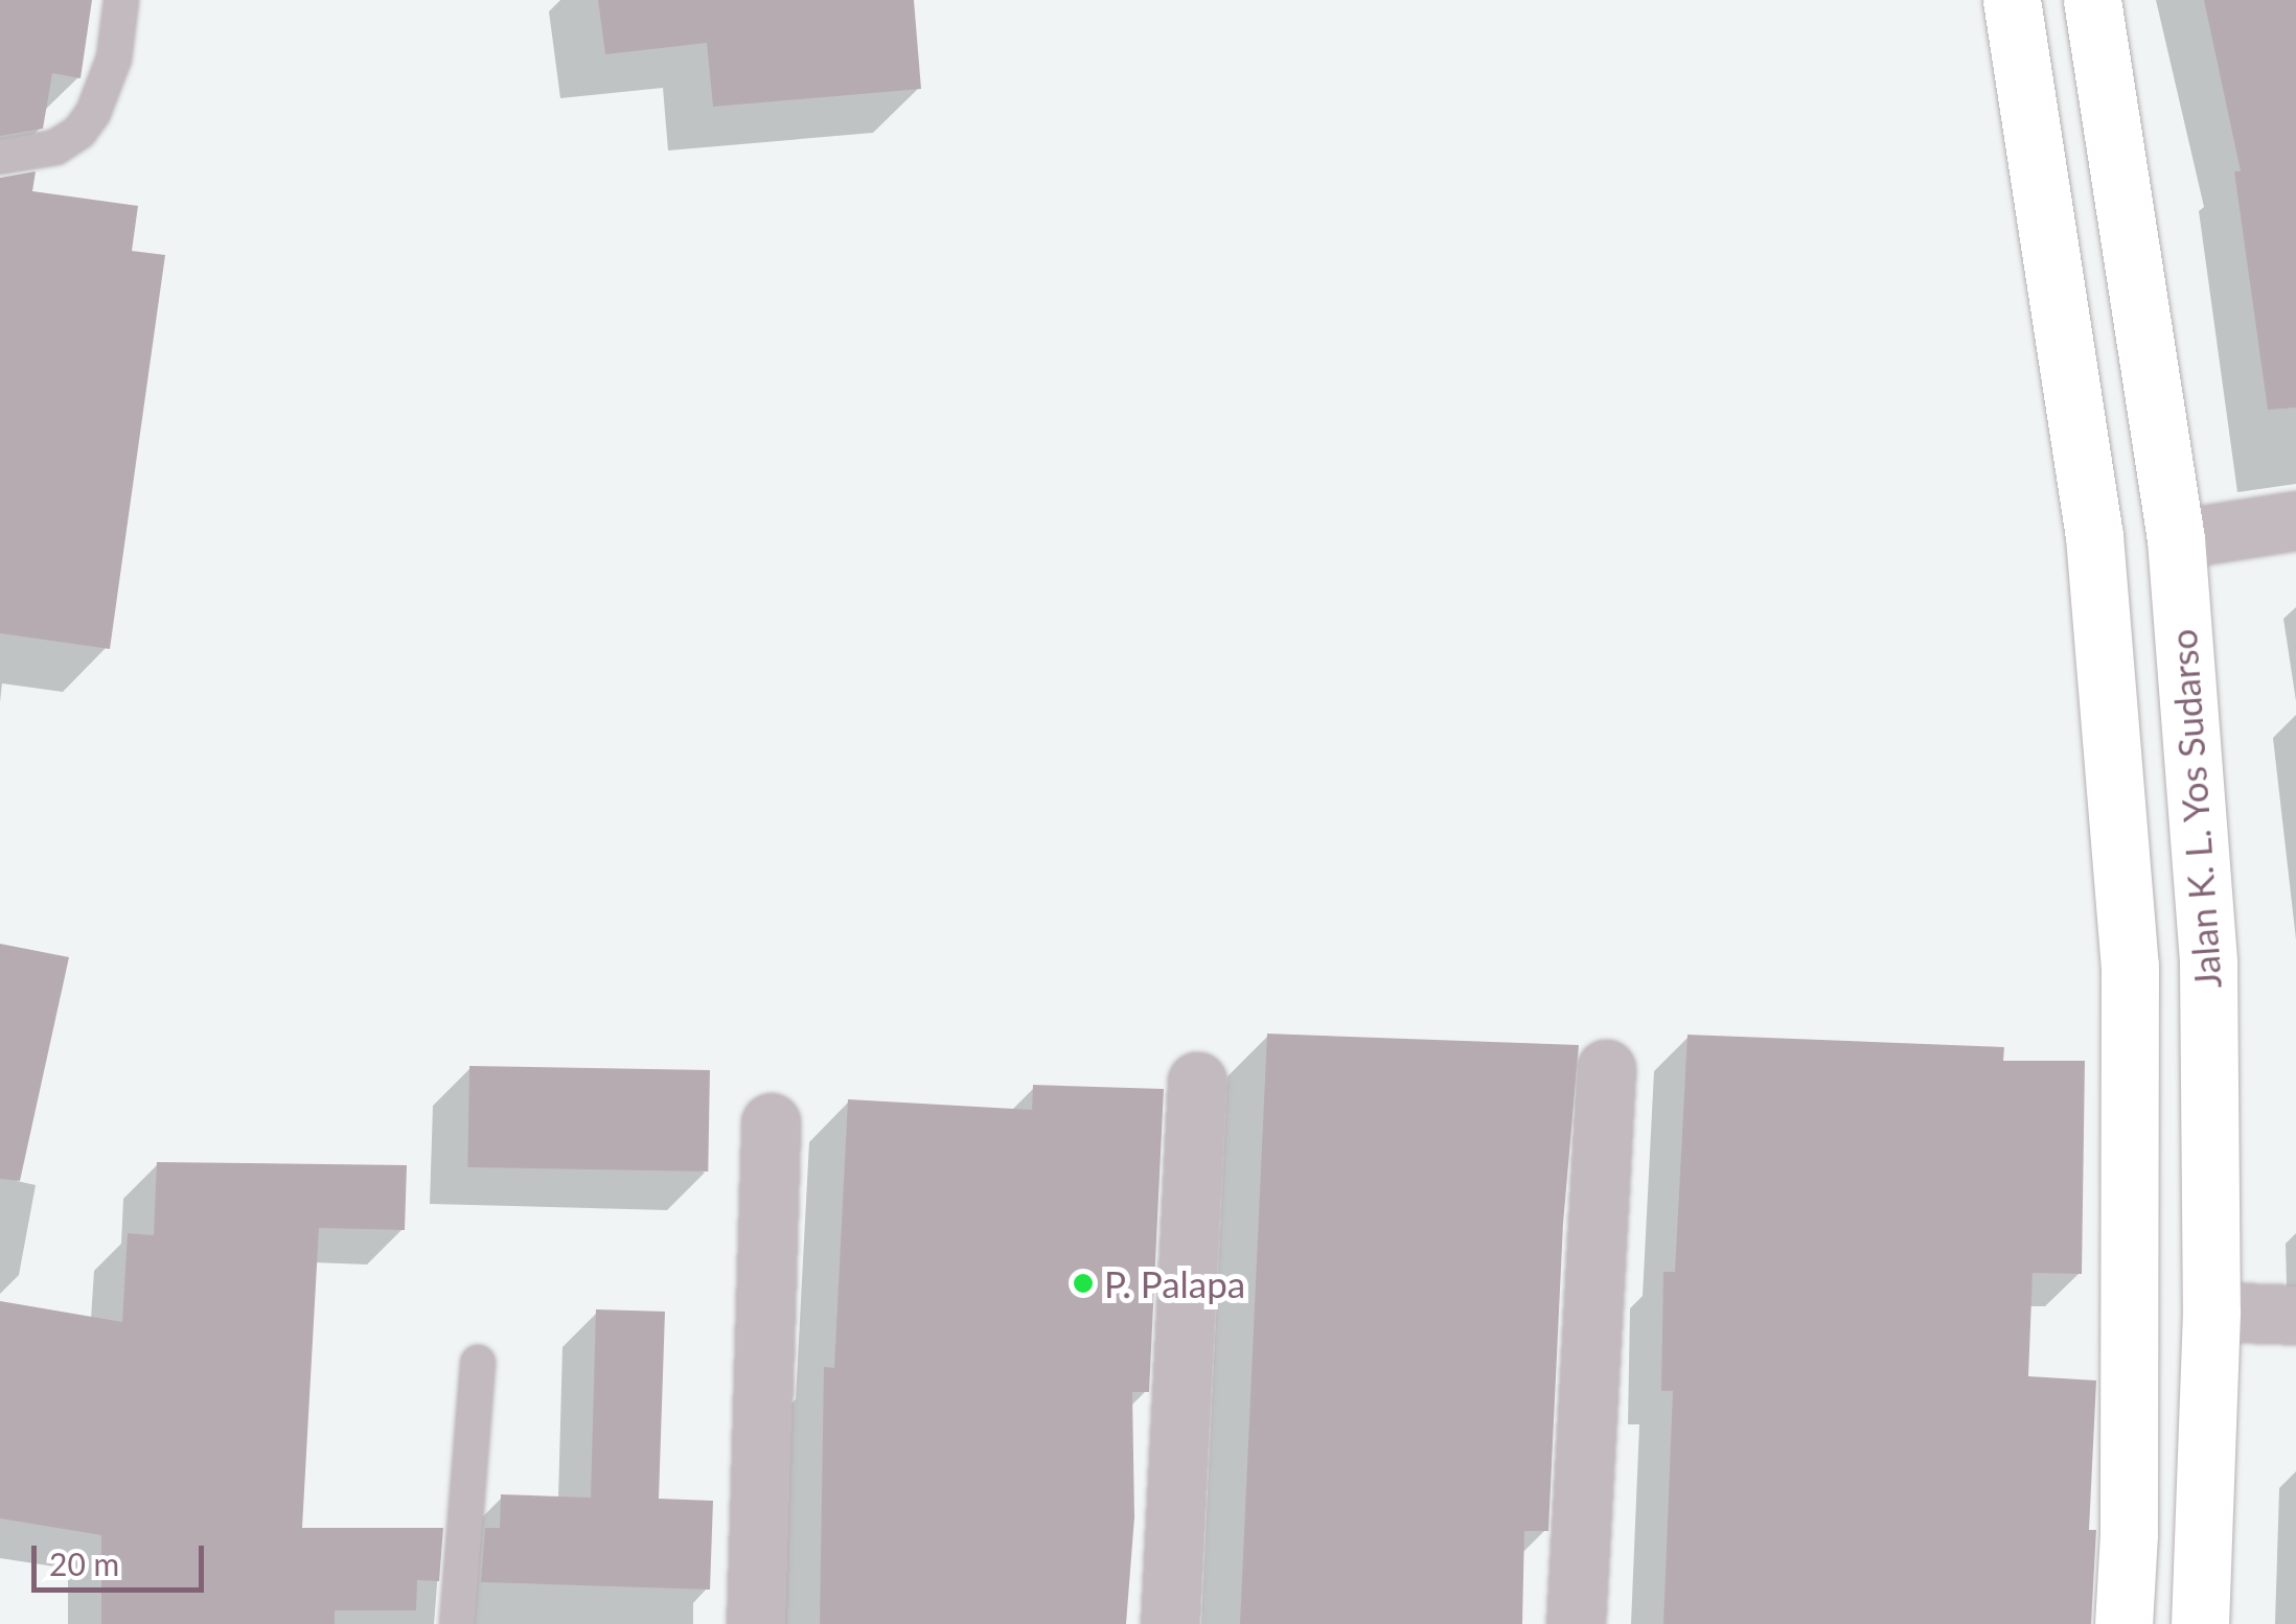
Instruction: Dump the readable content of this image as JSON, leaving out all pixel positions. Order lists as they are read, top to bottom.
{
  "streets": {
    "highway": ["Jalan K. L. Yos Sudarso"]
  },
  "places": ["P. Palapa"],
  "scale_bar": "20 m"
}
